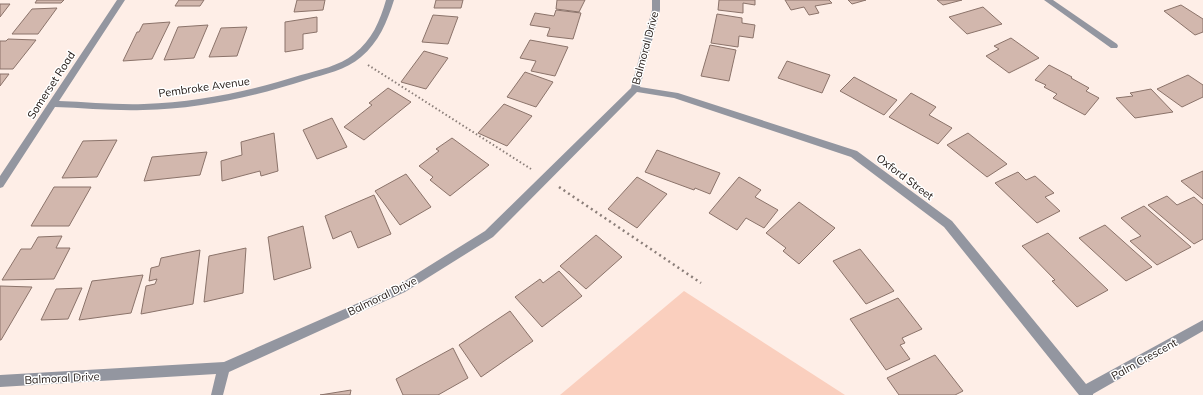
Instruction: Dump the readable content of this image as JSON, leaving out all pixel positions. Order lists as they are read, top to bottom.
{
  "streets": {
    "street": [
      "Balmoral Drive",
      "Somerset Road",
      "Pembroke Avenue",
      "Oxford Street",
      "Palm Crescent"
    ]
  },
  "crossings": [
    ["Balmoral Drive", "Oxford Street"],
    ["Somerset Road", "Pembroke Avenue"],
    ["Oxford Street", "Palm Crescent"]
  ]
}
